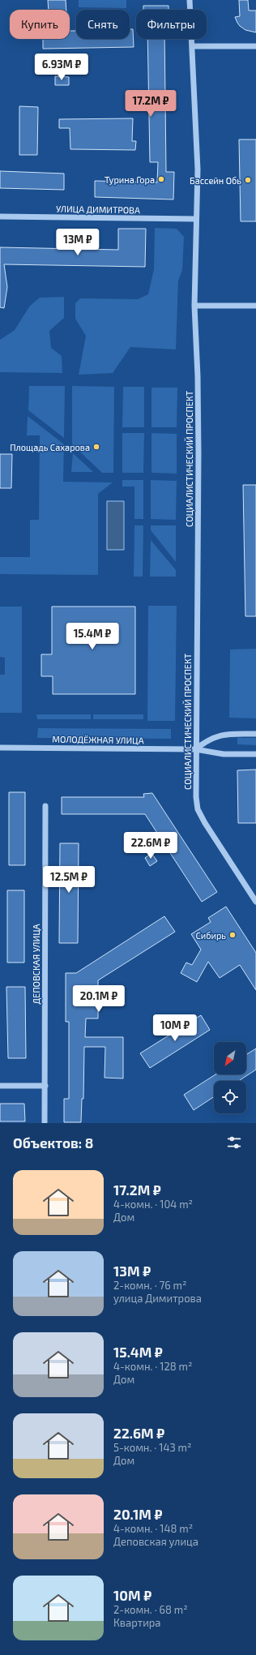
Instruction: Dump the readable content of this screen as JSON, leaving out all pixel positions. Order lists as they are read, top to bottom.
{
  "streets": {
    "street": [
      "УЛИЦА ДИМИТРОВА",
      "СОЦИАЛИСТИЧЕСКИЙ ПРОСПЕКТ",
      "МОЛОДЁЖНАЯ УЛИЦА",
      "ДЕПОВСКАЯ УЛИЦА"
    ]
  },
  "crossings": [
    ["УЛИЦА ДИМИТРОВА", "СОЦИАЛИСТИЧЕСКИЙ ПРОСПЕКТ"],
    ["СОЦИАЛИСТИЧЕСКИЙ ПРОСПЕКТ", "МОЛОДЁЖНАЯ УЛИЦА"]
  ],
  "places": [
    "Турина Гора",
    "Бассейн Обь",
    "Площадь Сахарова",
    "Сибирь"
  ],
  "north": "bottom left",
  "page": {
    "chip": ["Купить", "Снять", "Фильтры"],
    "price": [
      "6.93M ₽",
      "17.2M ₽",
      "13M ₽",
      "15.4M ₽",
      "22.6M ₽",
      "12.5M ₽",
      "20.1M ₽",
      "10M ₽"
    ],
    "heading": "Объектов: 8",
    "list": [
      {
        "name": "17.2M ₽",
        "note": "4-комн. · 104 m² · Дом"
      },
      {
        "name": "13M ₽",
        "note": "2-комн. · 76 m² · улица Димитрова"
      },
      {
        "name": "15.4M ₽",
        "note": "4-комн. · 128 m² · Дом"
      },
      {
        "name": "22.6M ₽",
        "note": "5-комн. · 143 m² · Дом"
      },
      {
        "name": "20.1M ₽",
        "note": "4-комн. · 148 m² · Деповская улица"
      },
      {
        "name": "10M ₽",
        "note": "2-комн. · 68 m² · Квартира"
      }
    ]
  }
}
